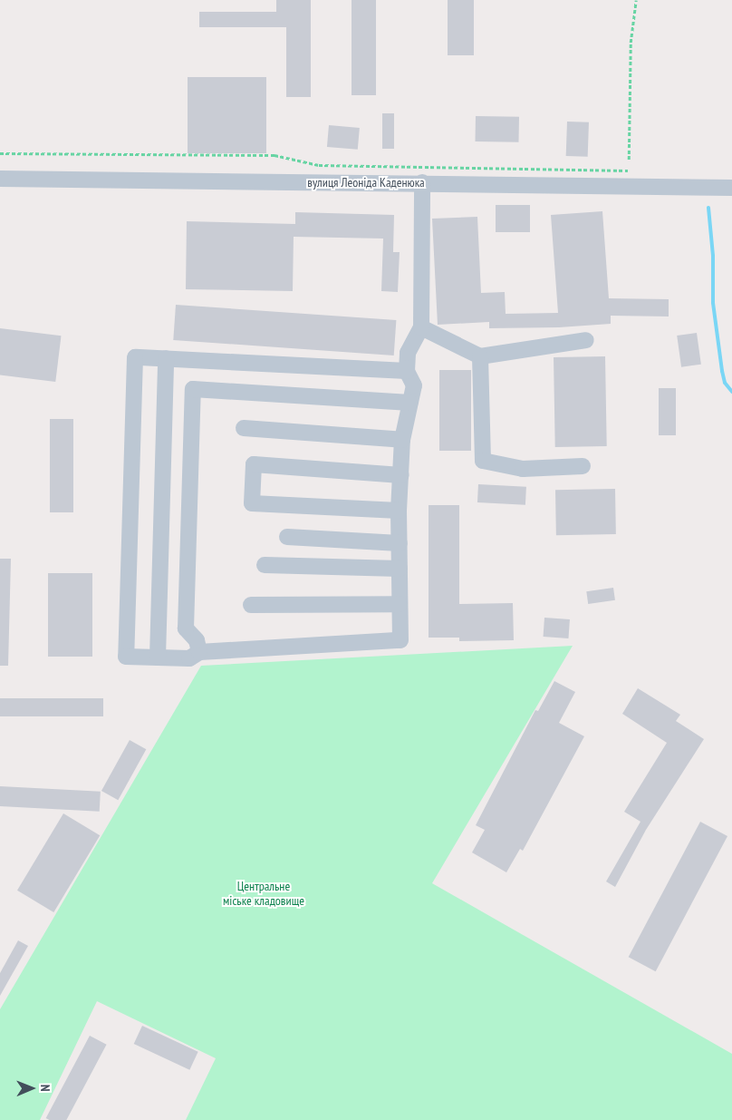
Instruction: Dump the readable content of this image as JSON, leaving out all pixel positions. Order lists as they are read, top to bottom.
{
  "streets": {
    "street": ["вулиця Леоніда Каденюка"]
  },
  "parks": ["Центральне міське кладовище"],
  "north": "right"
}
